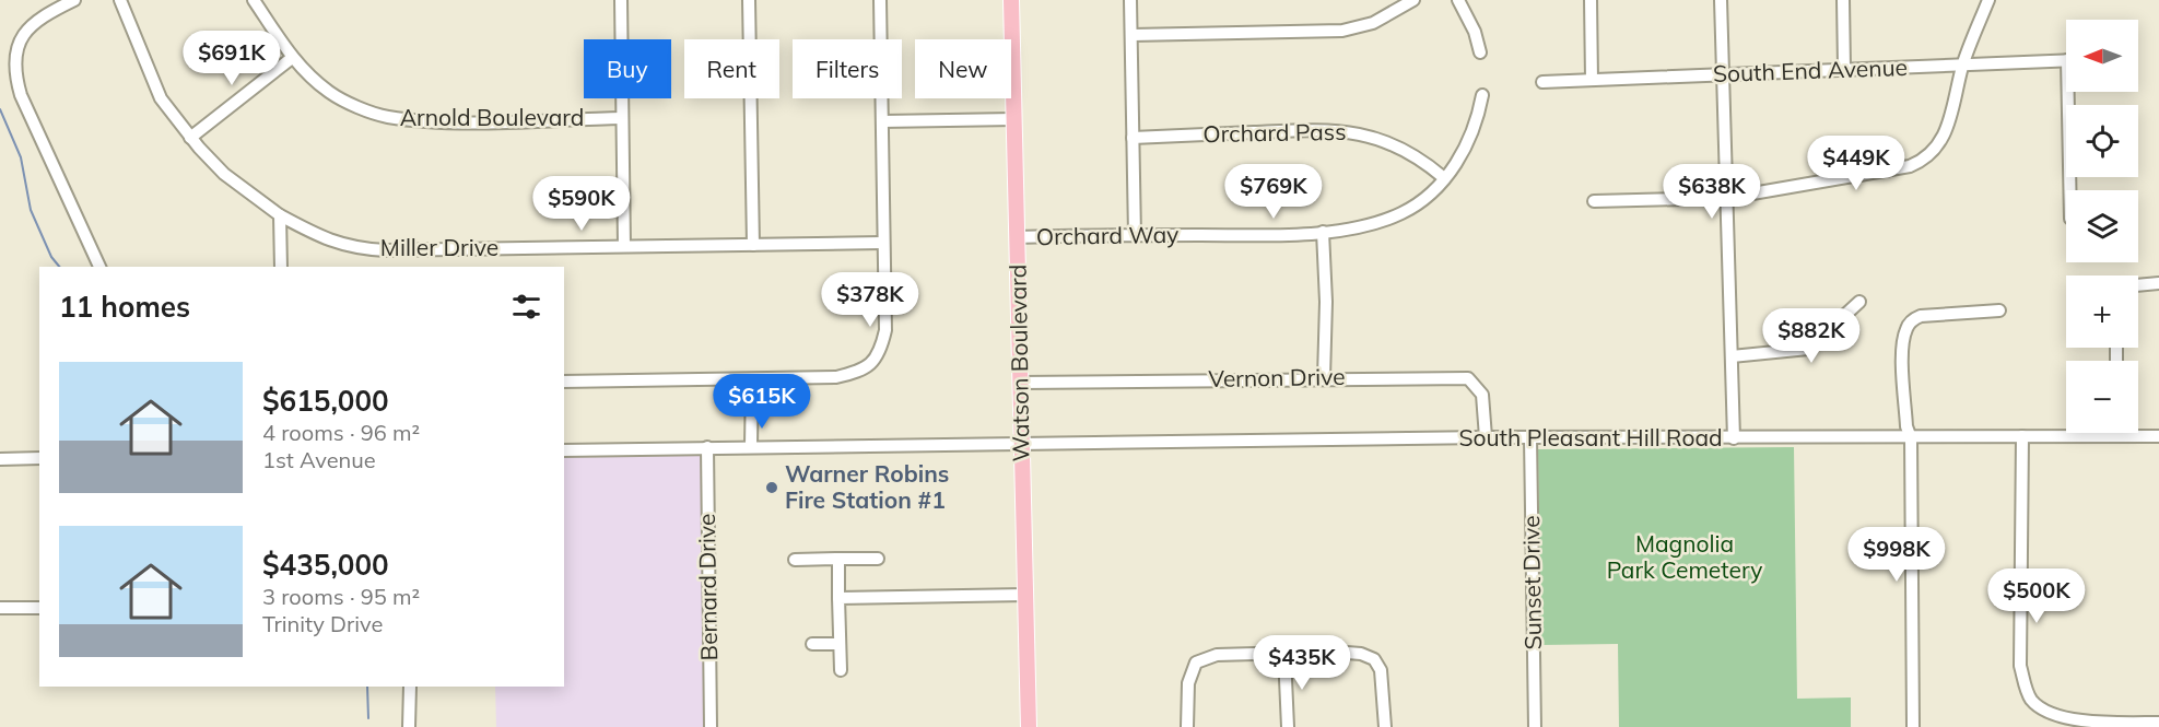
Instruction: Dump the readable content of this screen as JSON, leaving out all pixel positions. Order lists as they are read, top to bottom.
{
  "streets": {
    "main road": ["Watson Boulevard"],
    "street": [
      "South End Avenue",
      "Arnold Boulevard",
      "Orchard Pass",
      "Orchard Way",
      "Miller Drive",
      "Vernon Drive",
      "South Pleasant Hill Road",
      "Sunset Drive",
      "Bernard Drive"
    ]
  },
  "crossings": [
    ["Orchard Pass", "Orchard Way"],
    ["Orchard Way", "Watson Boulevard"],
    ["Watson Boulevard", "Vernon Drive"],
    ["Watson Boulevard", "South Pleasant Hill Road"],
    ["Vernon Drive", "South Pleasant Hill Road"],
    ["South Pleasant Hill Road", "Sunset Drive"],
    ["South Pleasant Hill Road", "Bernard Drive"]
  ],
  "parks": ["Magnolia Park Cemetery"],
  "places": ["Warner Robins Fire Station #1"],
  "north": "left",
  "page": {
    "map_buttons": ["+", "−"],
    "price": [
      "$691K",
      "$449K",
      "$769K",
      "$638K",
      "$590K",
      "$378K",
      "$882K",
      "$615K",
      "$998K",
      "$500K",
      "$435K"
    ],
    "chip": [
      "Buy",
      "Rent",
      "Filters",
      "New"
    ],
    "heading": "11 homes",
    "list": [
      {
        "name": "$615,000",
        "note": "4 rooms · 96 m² · 1st Avenue"
      },
      {
        "name": "$435,000",
        "note": "3 rooms · 95 m² · Trinity Drive"
      }
    ]
  }
}
